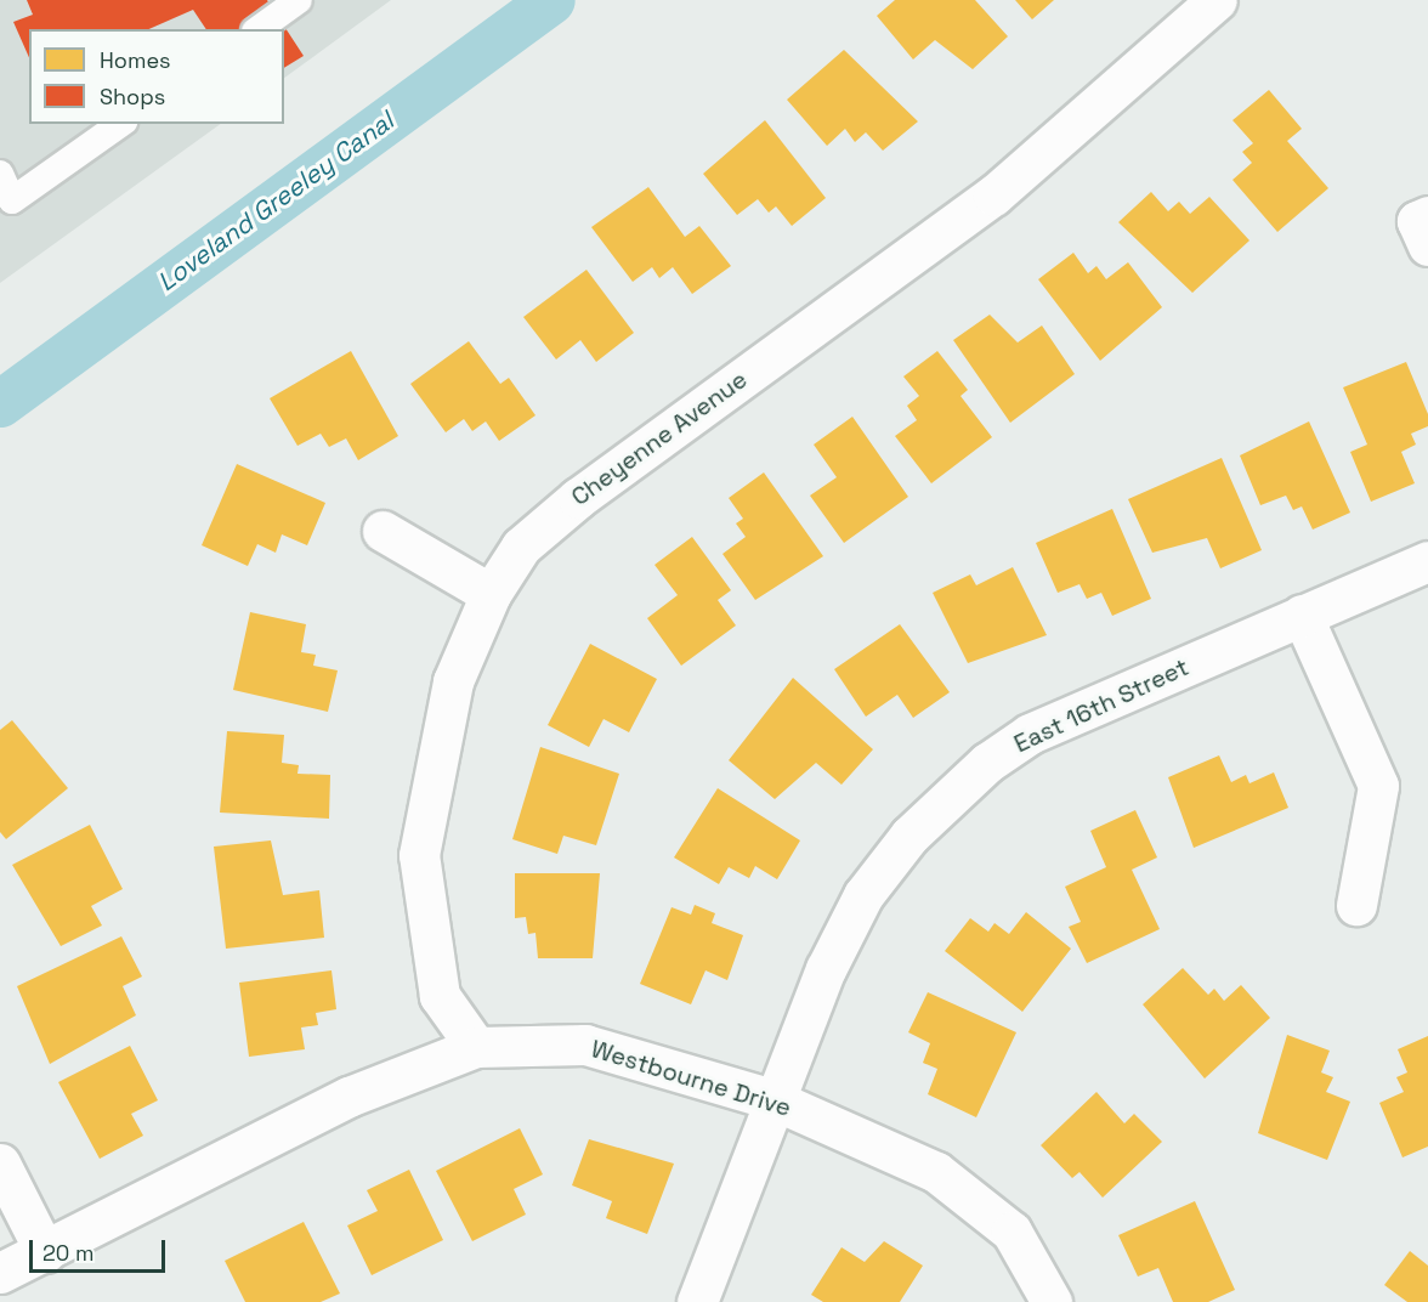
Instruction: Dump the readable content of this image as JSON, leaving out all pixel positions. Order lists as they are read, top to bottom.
{
  "streets": {
    "street": ["Cheyenne Avenue", "East 16th Street", "Westbourne Drive"]
  },
  "crossings": [
    ["Cheyenne Avenue", "Westbourne Drive"],
    ["East 16th Street", "Westbourne Drive"]
  ],
  "water": ["Loveland Greeley Canal"],
  "legend": ["Homes", "Shops"],
  "scale_bar": "20 m"
}
